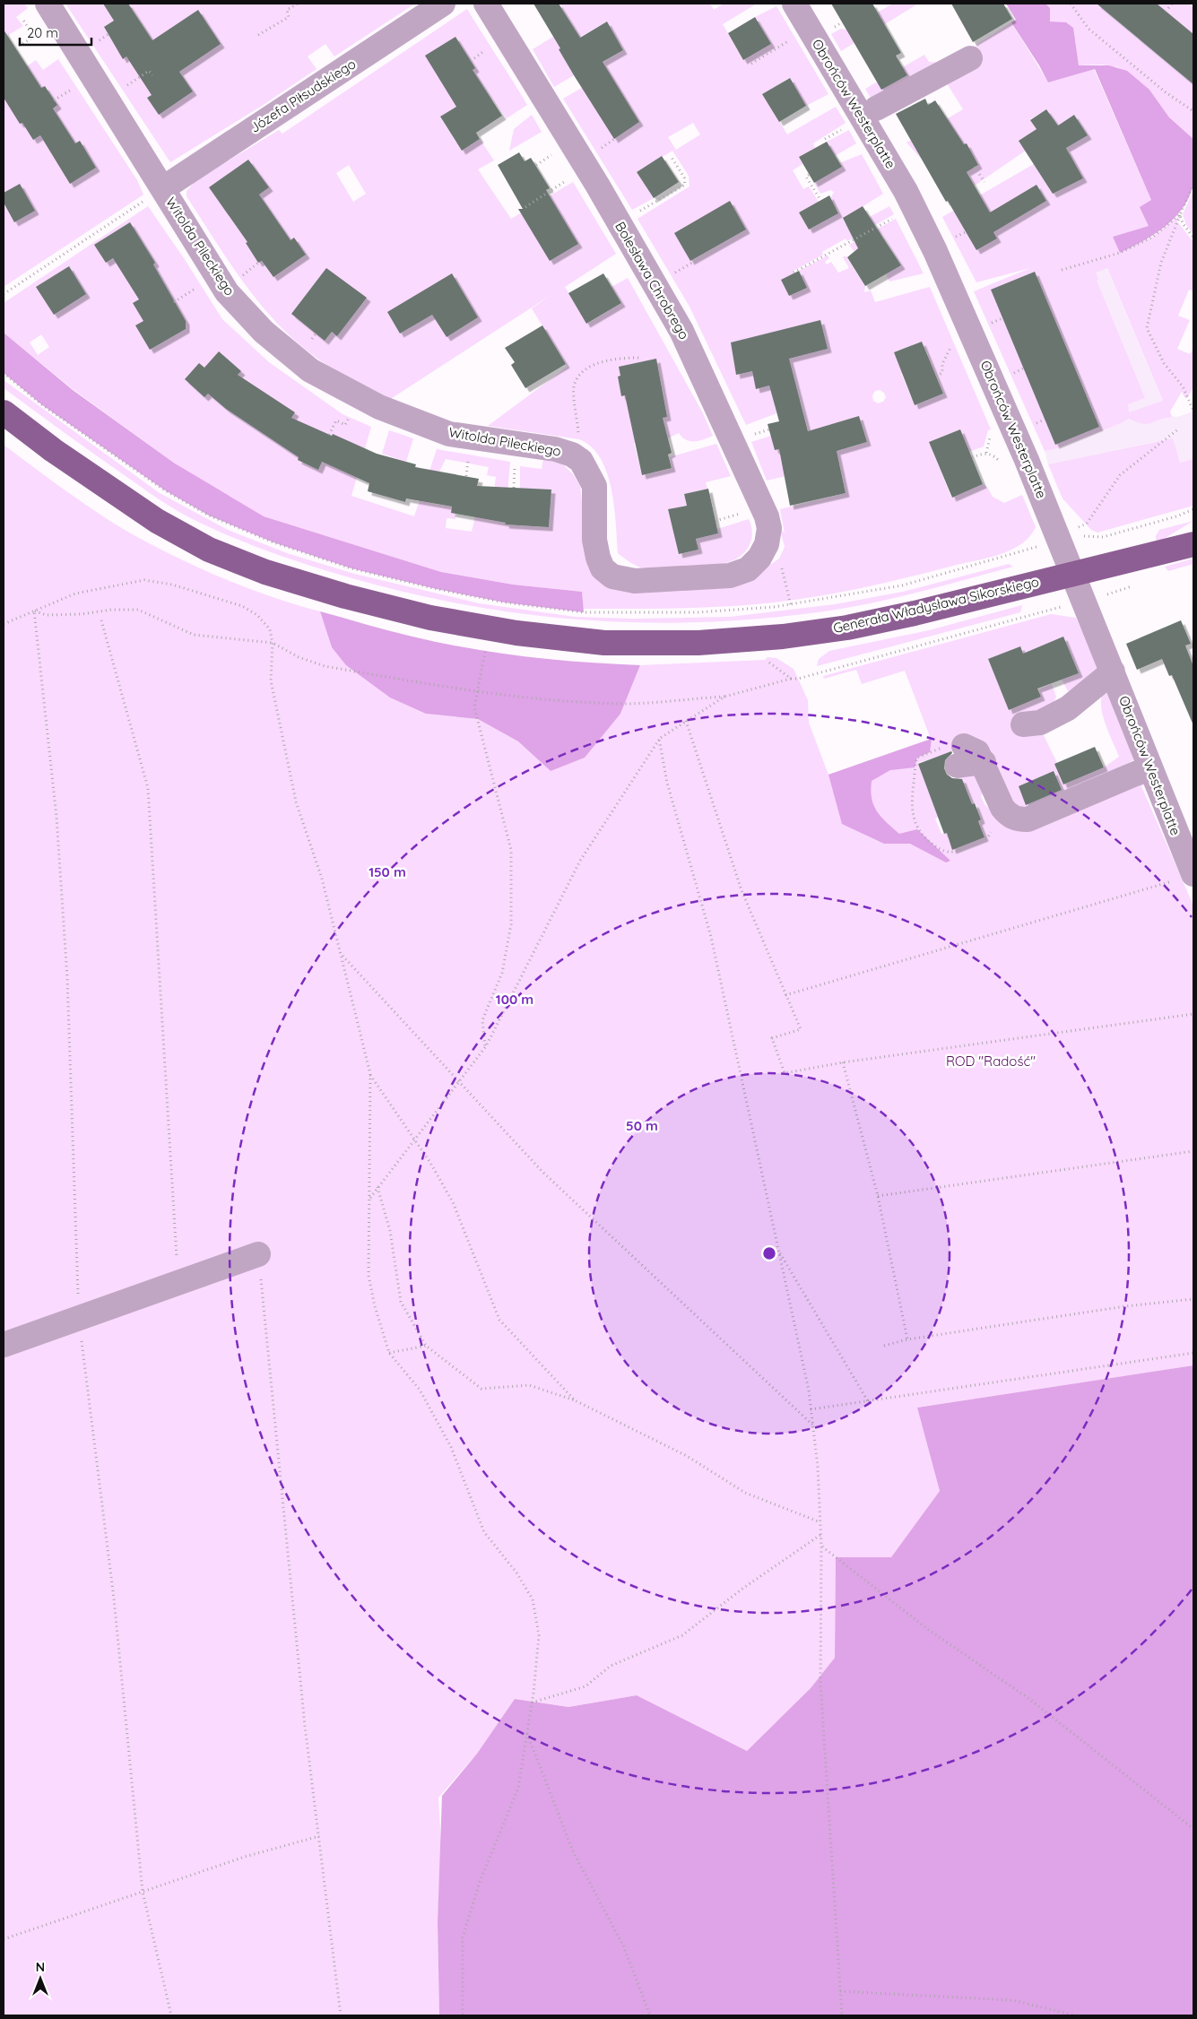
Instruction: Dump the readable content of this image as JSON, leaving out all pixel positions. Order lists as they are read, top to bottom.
{
  "streets": {
    "main road": ["Generała Władysława Sikorskiego"],
    "street": [
      "Józefa Piłsudskiego",
      "Obrońców Westerplatte",
      "Witolda Pileckiego",
      "Bolesława Chrobrego"
    ]
  },
  "crossings": [
    ["Józefa Piłsudskiego", "Witolda Pileckiego"],
    ["Obrońców Westerplatte", "Generała Władysława Sikorskiego"],
    ["Witolda Pileckiego", "Bolesława Chrobrego"]
  ],
  "parks": ["ROD \"Radość\""],
  "scale_bar": "20 m",
  "north": "top",
  "rings": ["150 m", "100 m", "50 m"]
}
